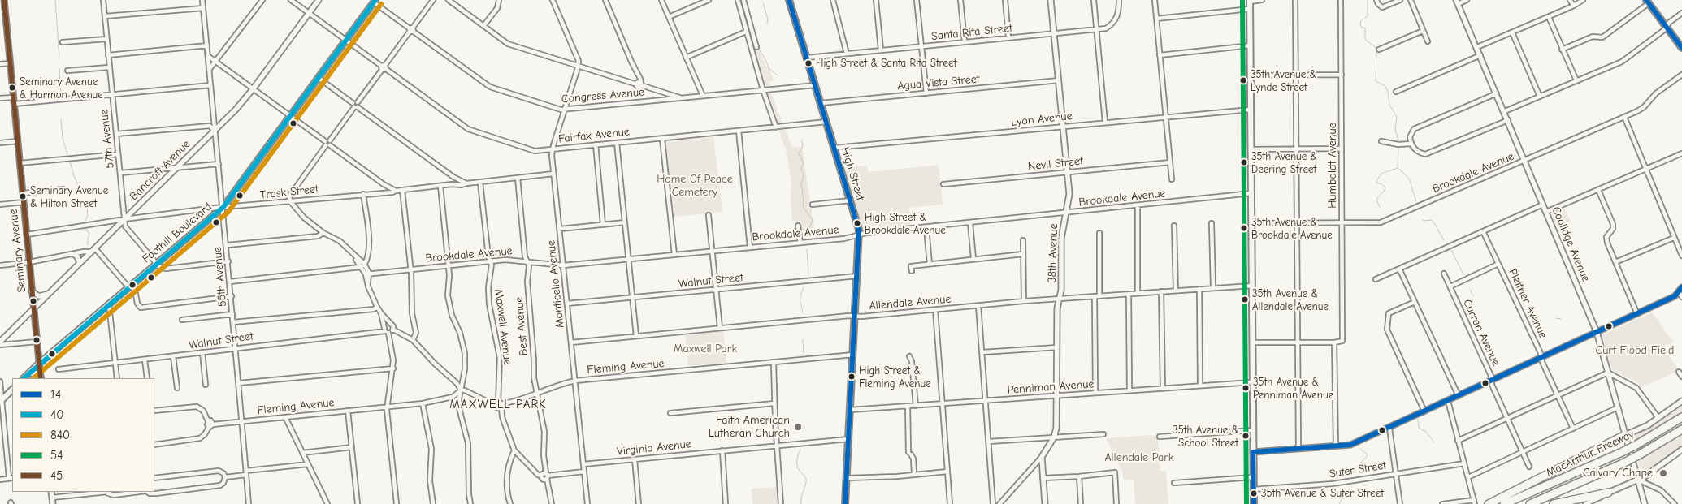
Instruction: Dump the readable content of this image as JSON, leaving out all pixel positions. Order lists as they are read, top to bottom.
{
  "streets": {
    "highway": ["MacArthur Freeway"],
    "main road": ["High Street", "Foothill Boulevard"],
    "street": [
      "Santa Rita Street",
      "Agua Vista Street",
      "Congress Avenue",
      "Lyon Avenue",
      "Fairfax Avenue",
      "57th Avenue",
      "Nevil Street",
      "Humboldt Avenue",
      "Bancroft Avenue",
      "Brookdale Avenue",
      "Trask Street",
      "Coolidge Avenue",
      "Seminary Avenue",
      "38th Avenue",
      "55th Avenue",
      "Walnut Street",
      "Monticello Avenue",
      "Allendale Avenue",
      "Pleitner Avenue",
      "Best Avenue",
      "Maxwell Avenue",
      "Curran Avenue",
      "Fleming Avenue",
      "Penniman Avenue",
      "Virginia Avenue",
      "Suter Street"
    ]
  },
  "crossings": [
    ["Santa Rita Street", "High Street"],
    ["Santa Rita Street", "38th Avenue"],
    ["Agua Vista Street", "High Street"],
    ["Agua Vista Street", "38th Avenue"],
    ["Congress Avenue", "High Street"],
    ["Congress Avenue", "Foothill Boulevard"],
    ["Congress Avenue", "Monticello Avenue"],
    ["Lyon Avenue", "High Street"],
    ["Lyon Avenue", "38th Avenue"],
    ["Fairfax Avenue", "Bancroft Avenue"],
    ["Fairfax Avenue", "High Street"],
    ["Fairfax Avenue", "Foothill Boulevard"],
    ["Fairfax Avenue", "Monticello Avenue"],
    ["57th Avenue", "Bancroft Avenue"],
    ["57th Avenue", "Trask Street"],
    ["57th Avenue", "Foothill Boulevard"],
    ["Nevil Street", "38th Avenue"],
    ["Humboldt Avenue", "Brookdale Avenue"],
    ["Bancroft Avenue", "Trask Street"],
    ["Bancroft Avenue", "Seminary Avenue"],
    ["Bancroft Avenue", "55th Avenue"],
    ["Brookdale Avenue", "High Street"],
    ["Brookdale Avenue", "Coolidge Avenue"],
    ["Brookdale Avenue", "38th Avenue"],
    ["Brookdale Avenue", "Monticello Avenue"],
    ["Brookdale Avenue", "Best Avenue"],
    ["Brookdale Avenue", "Maxwell Avenue"],
    ["High Street", "Walnut Street"],
    ["High Street", "Allendale Avenue"],
    ["High Street", "Fleming Avenue"],
    ["High Street", "Penniman Avenue"],
    ["High Street", "Virginia Avenue"],
    ["Trask Street", "Foothill Boulevard"],
    ["Trask Street", "Seminary Avenue"],
    ["Trask Street", "55th Avenue"],
    ["Trask Street", "Monticello Avenue"],
    ["Trask Street", "Best Avenue"],
    ["Trask Street", "Maxwell Avenue"],
    ["Foothill Boulevard", "Seminary Avenue"],
    ["Foothill Boulevard", "55th Avenue"],
    ["38th Avenue", "Allendale Avenue"],
    ["38th Avenue", "Penniman Avenue"],
    ["55th Avenue", "Walnut Street"],
    ["55th Avenue", "Fleming Avenue"],
    ["Walnut Street", "Monticello Avenue"],
    ["Monticello Avenue", "Allendale Avenue"],
    ["Monticello Avenue", "Fleming Avenue"],
    ["Monticello Avenue", "Virginia Avenue"],
    ["Best Avenue", "Fleming Avenue"],
    ["Maxwell Avenue", "Fleming Avenue"]
  ],
  "districts": ["MAXWELL PARK"],
  "parks": [
    "Home Of Peace Cemetery",
    "Maxwell Park",
    "Curt Flood Field",
    "Allendale Park"
  ],
  "places": [
    "High Street & Santa Rita Street",
    "35th Avenue & Lynde Street",
    "Seminary Avenue & Harmon Avenue",
    "35th Avenue & Deering Street",
    "Seminary Avenue & Hilton Street",
    "High Street & Brookdale Avenue",
    "35th Avenue & Brookdale Avenue",
    "35th Avenue & Allendale Avenue",
    "High Street & Fleming Avenue",
    "35th Avenue & Penniman Avenue",
    "Faith American Lutheran Church",
    "35th Avenue & School Street",
    "Calvary Chapel",
    "35th Avenue & Suter Street"
  ],
  "lines": [
    "transit line 14",
    "transit line 40",
    "transit line 54",
    "transit line 45",
    "transit line 840"
  ],
  "legend": [
    "14",
    "40",
    "840",
    "54",
    "45"
  ]
}
